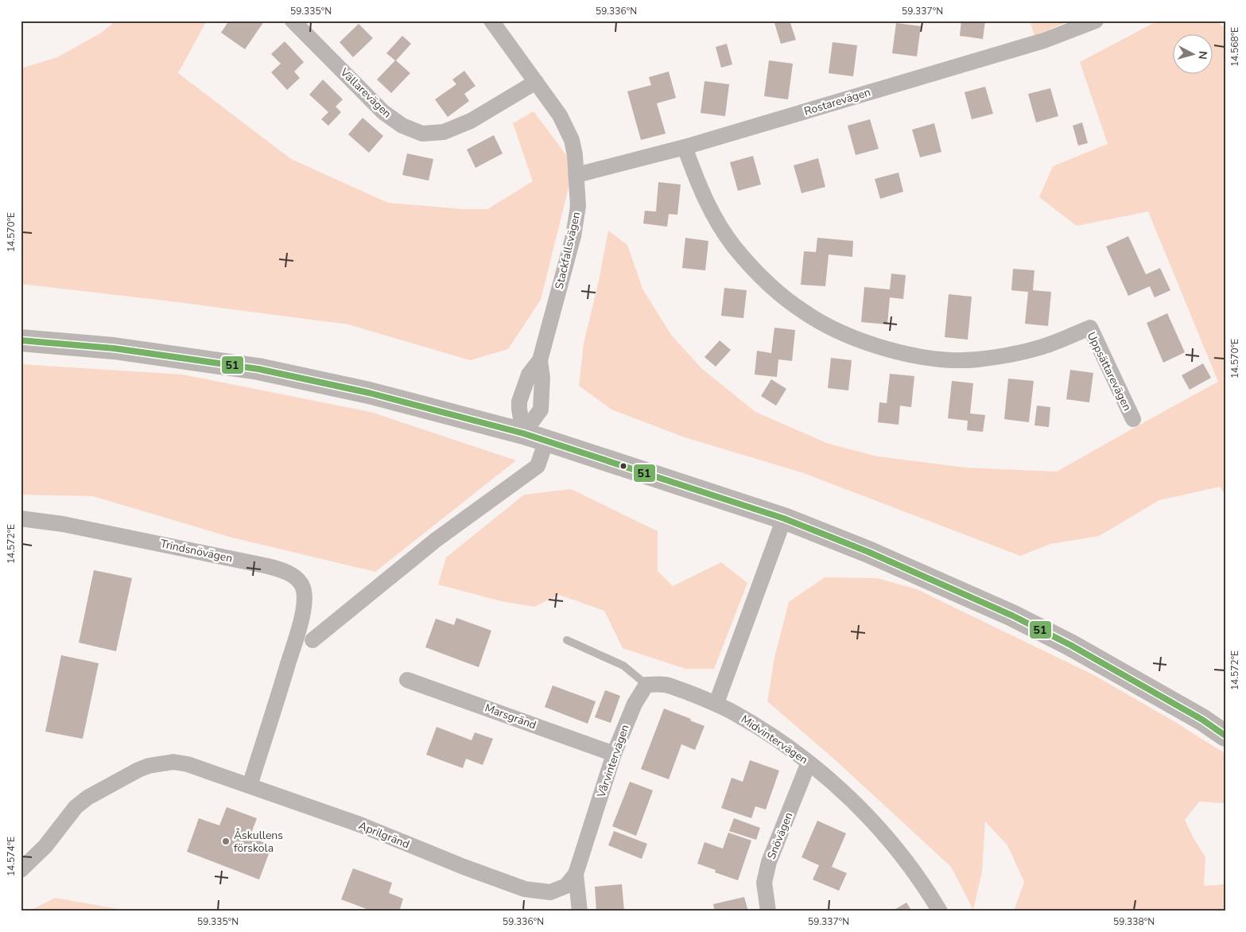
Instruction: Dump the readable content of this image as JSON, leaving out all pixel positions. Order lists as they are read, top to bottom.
{
  "streets": {
    "street": [
      "Vällarevägen",
      "Rostarevägen",
      "Stackfallsvägen",
      "Uppsättarevägen",
      "Trindsnövägen",
      "Marsgränd",
      "Midvintervägen",
      "Vårvintervägen",
      "Aprilgränd",
      "Snövägen"
    ]
  },
  "crossings": [
    ["Vällarevägen", "Stackfallsvägen"],
    ["Rostarevägen", "Stackfallsvägen"],
    ["Rostarevägen", "Uppsättarevägen"],
    ["Trindsnövägen", "Aprilgränd"],
    ["Marsgränd", "Vårvintervägen"],
    ["Midvintervägen", "Snövägen"],
    ["Vårvintervägen", "Aprilgränd"]
  ],
  "places": ["Åskullens förskola"],
  "lines": ["transit line 51"],
  "north": "right",
  "coordinates": [
    "59.335°N",
    "59.336°N",
    "59.337°N",
    "14.568°E",
    "14.570°E",
    "14.572°E",
    "14.574°E",
    "59.338°N"
  ]
}
